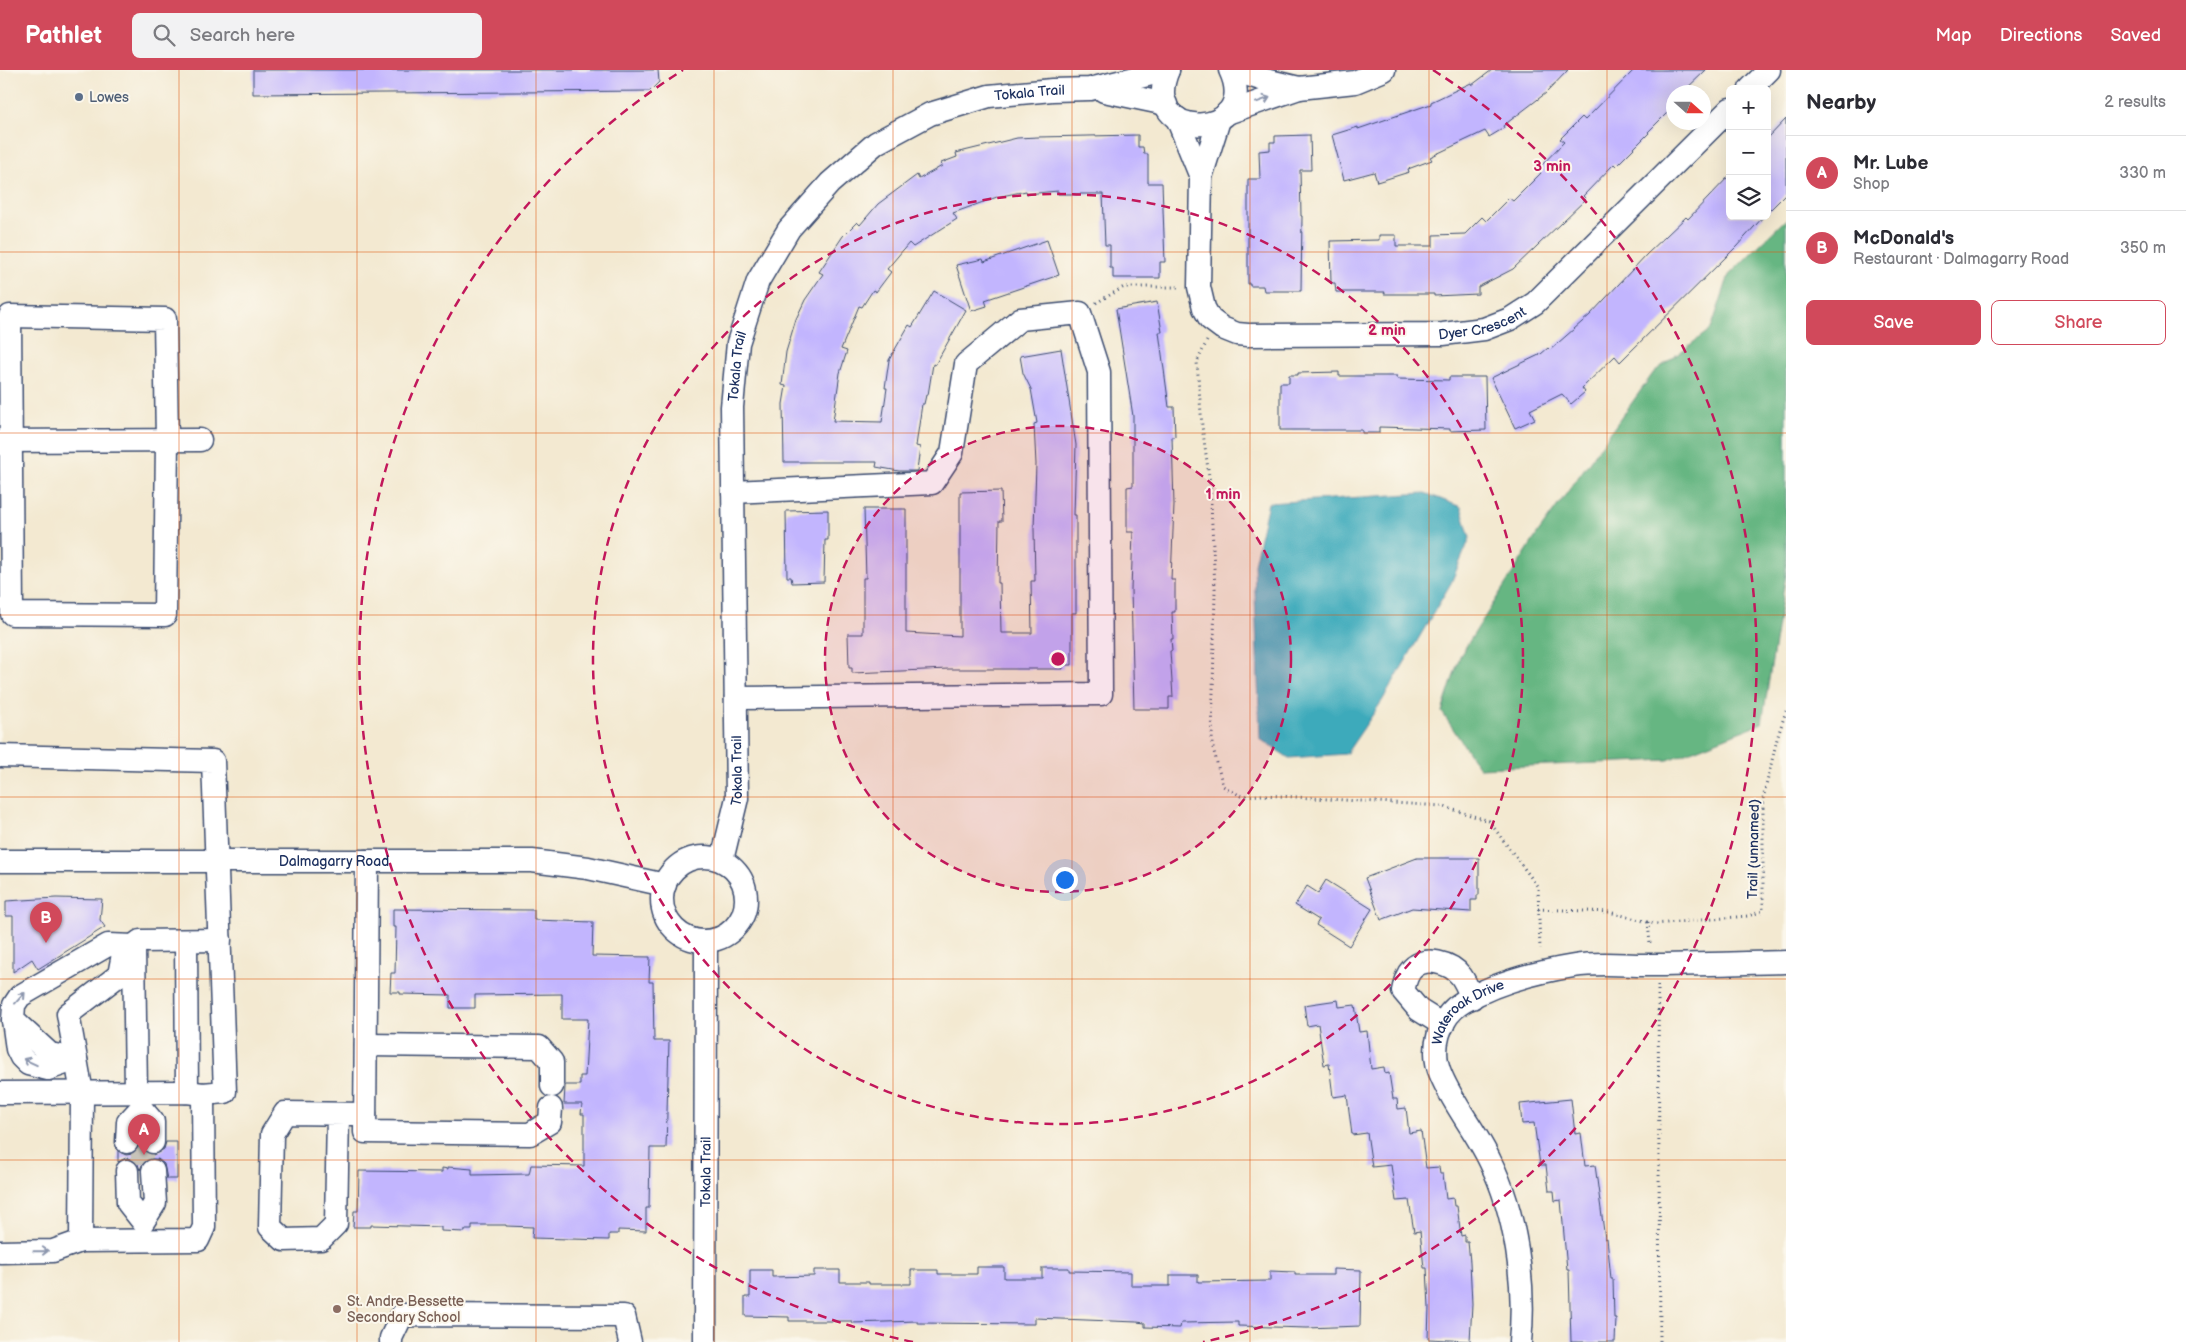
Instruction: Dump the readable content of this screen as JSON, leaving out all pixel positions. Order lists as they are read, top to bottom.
{
  "streets": {
    "street": [
      "Tokala Trail",
      "Dyer Crescent",
      "Dalmagarry Road",
      "Wateroak Drive"
    ],
    "path": ["Trail (unnamed)"]
  },
  "crossings": [
    ["Tokala Trail", "Dalmagarry Road"]
  ],
  "places": ["Lowes", "St. Andre Bessette Secondary School"],
  "north": "right",
  "page": {
    "header": "Pathlet",
    "search": "Search here",
    "nav": ["Map", "Directions", "Saved"],
    "heading": ["Nearby", "2 results"],
    "map_buttons": ["+", "−"],
    "list": [
      {
        "mark": "A",
        "name": "Mr. Lube",
        "note": "Shop",
        "value": "330 m"
      },
      {
        "mark": "B",
        "name": "McDonald's",
        "note": "Restaurant · Dalmagarry Road",
        "value": "350 m"
      }
    ],
    "buttons": ["Save", "Share"],
    "pins": ["B", "A"]
  },
  "rings": ["3 min", "2 min", "1 min"]
}
